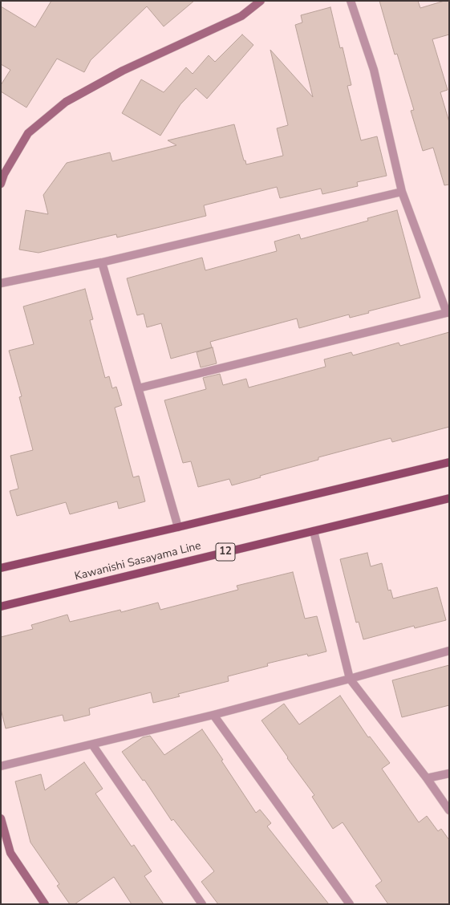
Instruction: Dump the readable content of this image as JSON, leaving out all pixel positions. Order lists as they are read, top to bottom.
{
  "streets": {
    "main road": ["12", "Kawanishi Sasayama Line"]
  }
}
